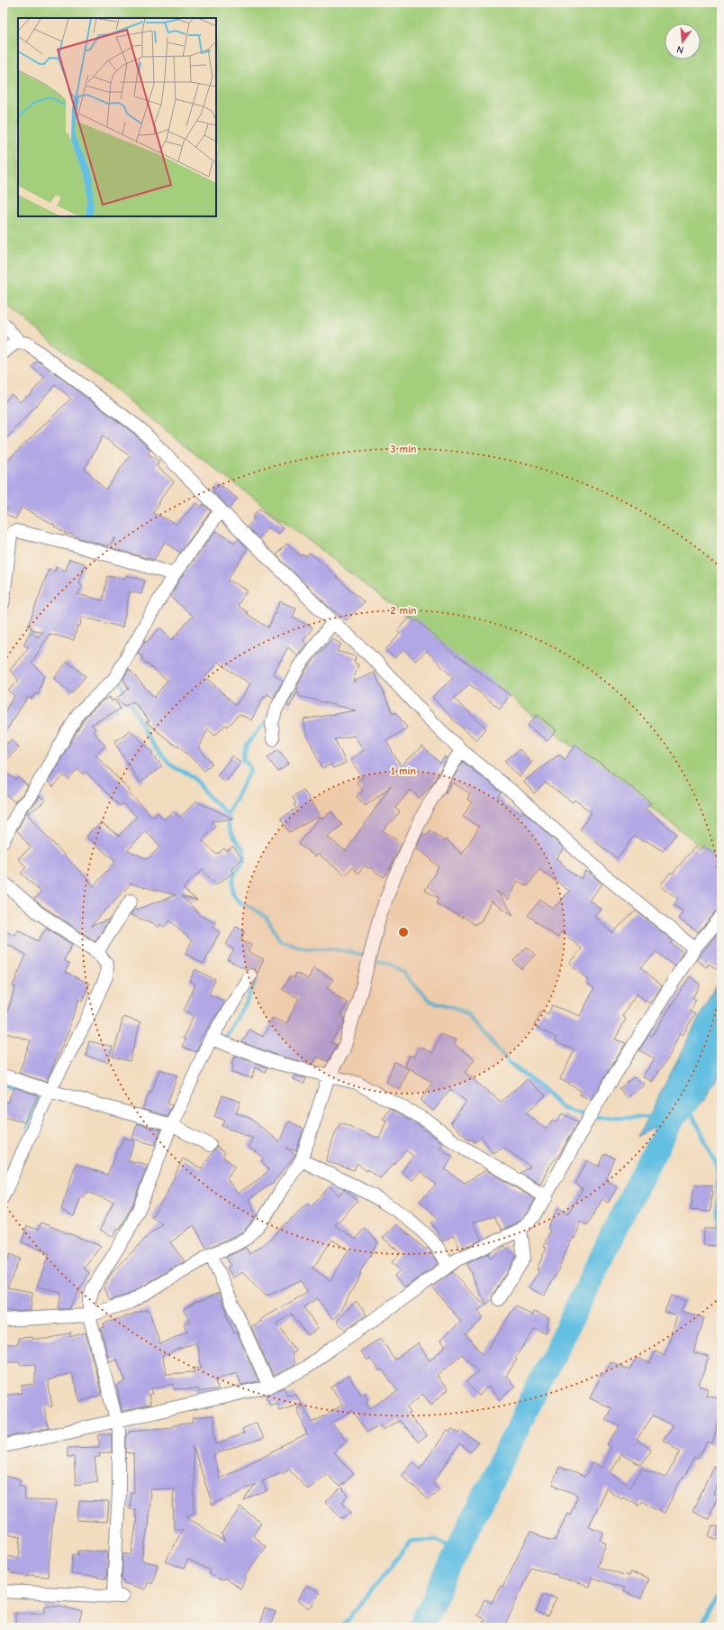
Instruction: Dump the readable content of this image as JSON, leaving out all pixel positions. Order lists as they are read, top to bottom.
{
  "north": "bottom",
  "rings": ["3 min", "2 min", "1 min"]
}
